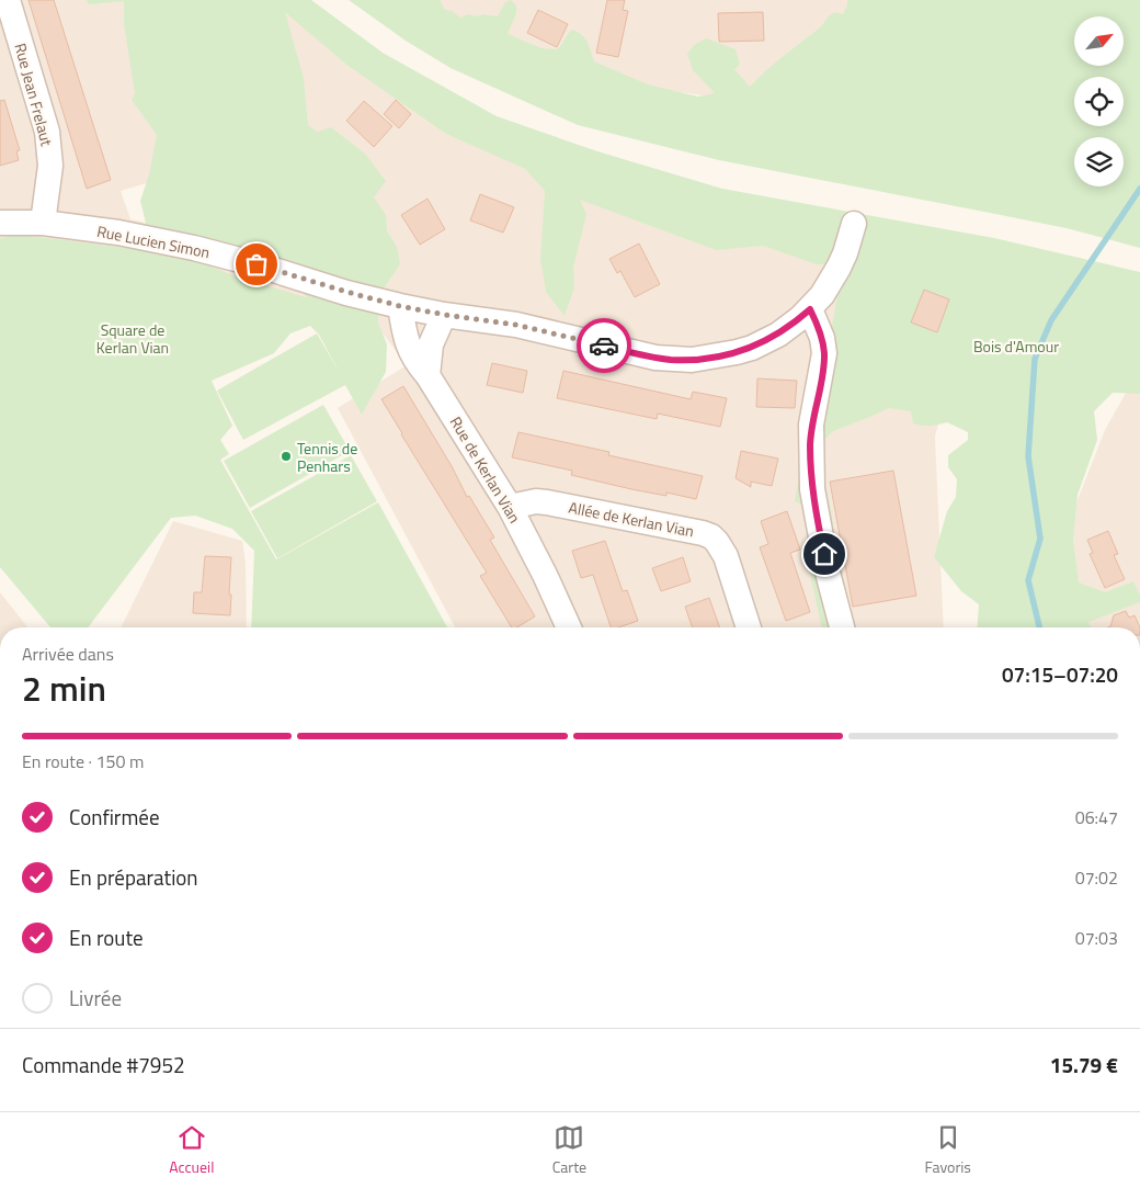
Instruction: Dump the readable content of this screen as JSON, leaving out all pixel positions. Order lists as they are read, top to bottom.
{
  "streets": {
    "street": [
      "Rue Jean Frelaut",
      "Rue Lucien Simon",
      "Rue de Kerlan Vian",
      "Allée de Kerlan Vian"
    ]
  },
  "crossings": [
    ["Rue Jean Frelaut", "Rue Lucien Simon"],
    ["Rue Lucien Simon", "Rue de Kerlan Vian"],
    ["Rue de Kerlan Vian", "Allée de Kerlan Vian"]
  ],
  "parks": ["Square de Kerlan Vian", "Bois d'Amour"],
  "places": ["Tennis de Penhars"],
  "north": "top right",
  "page": {
    "heading": ["2 min", "Arrivée dans", "07:15–07:20"],
    "panel": ["Commande #7952", "15.79 €"],
    "bar": "En route · 150 m",
    "list": [
      ["Confirmée", "06:47"],
      ["En préparation", "07:02"],
      ["En route", "07:03"],
      "Livrée"
    ],
    "tabs": ["Accueil", "Carte", "Favoris"]
  }
}
